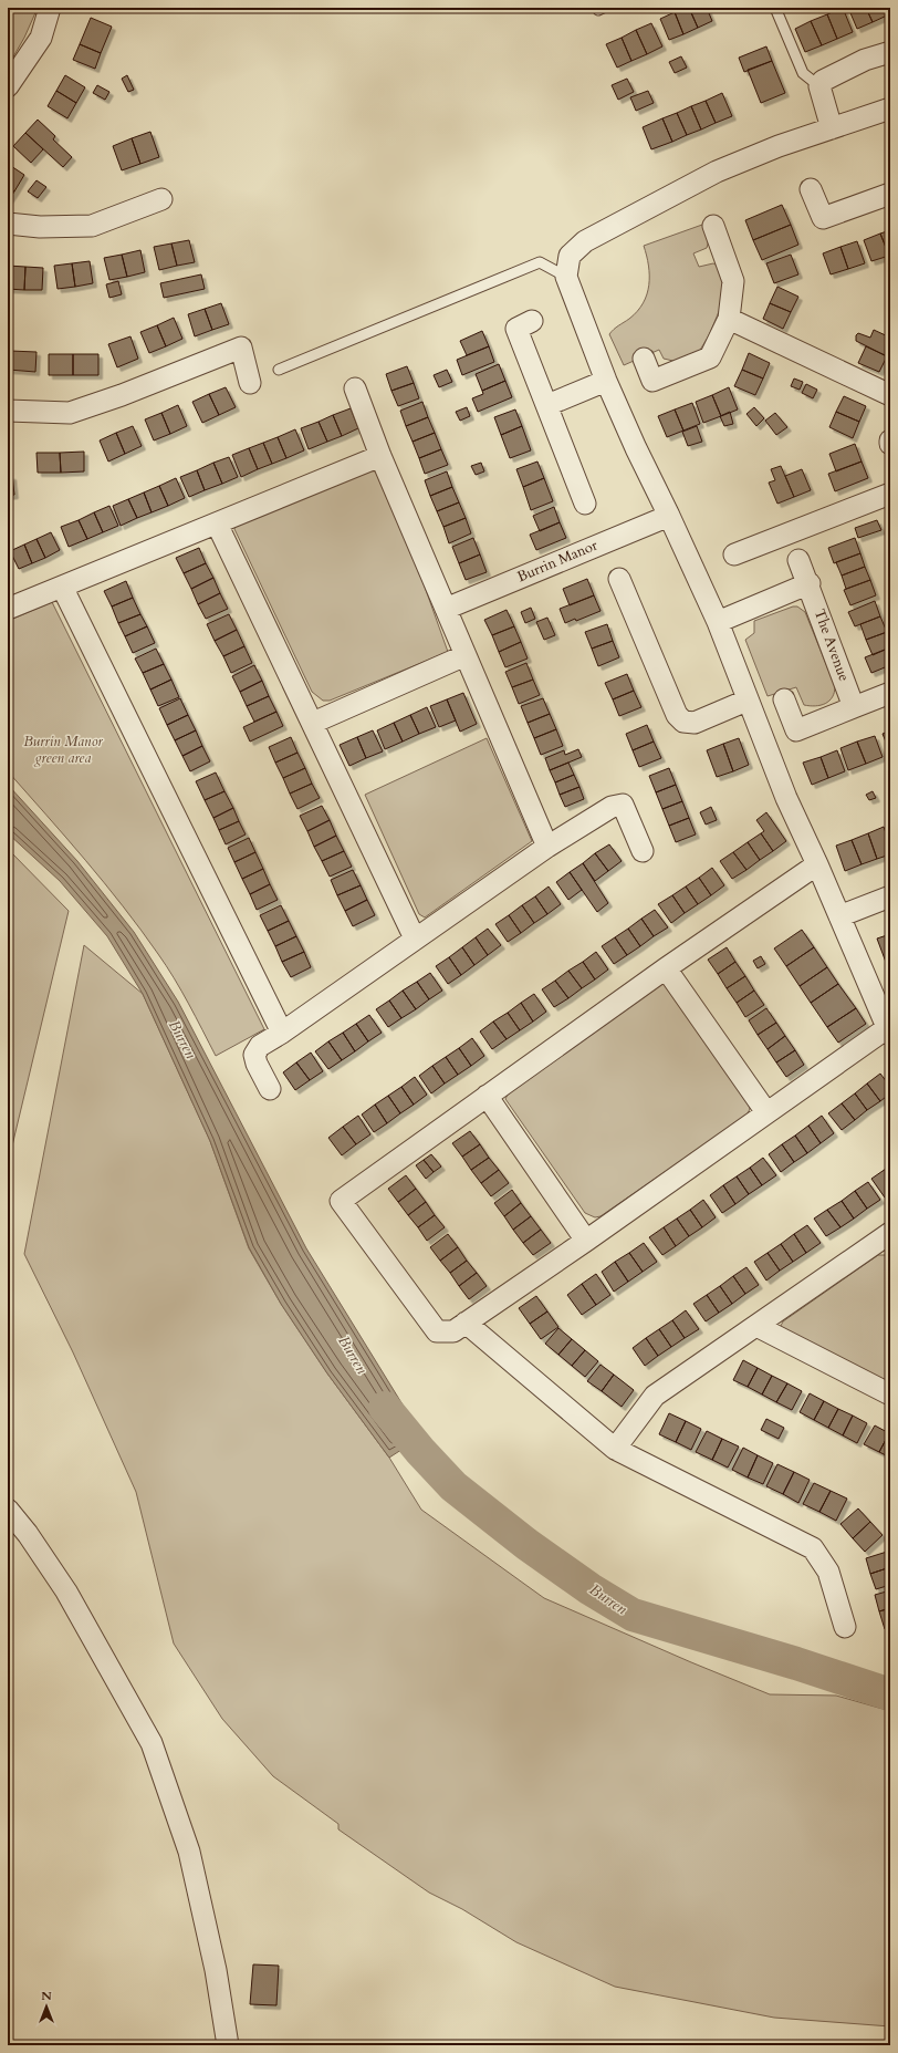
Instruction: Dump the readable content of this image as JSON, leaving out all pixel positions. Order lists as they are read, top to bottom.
{
  "streets": {
    "street": ["Burrin Manor", "The Avenue"]
  },
  "water": ["Burren"],
  "parks": ["Burrin Manor green area"],
  "north": "top"
}
